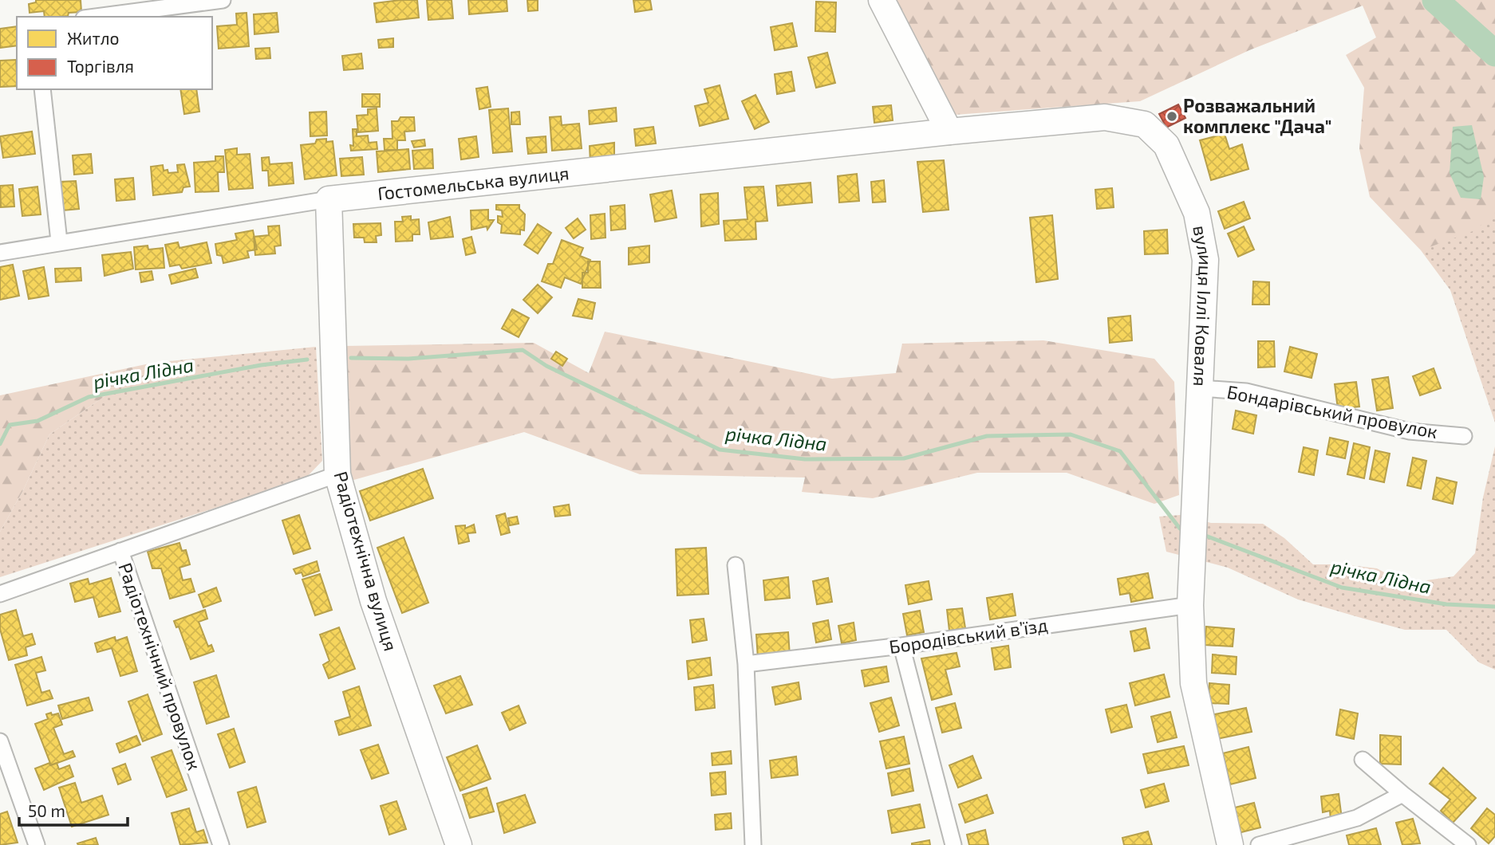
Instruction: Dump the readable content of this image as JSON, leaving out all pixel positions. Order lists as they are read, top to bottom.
{
  "streets": {
    "main road": ["Гостомельська вулиця", "вулиця Іллі Коваля", "Радіотехнічна вулиця"],
    "street": ["Бондарівський провулок", "Бородівський в’їзд", "Радіотехнічний провулок"]
  },
  "crossings": [
    ["Гостомельська вулиця", "вулиця Іллі Коваля"],
    ["Гостомельська вулиця", "Радіотехнічна вулиця"],
    ["вулиця Іллі Коваля", "Бондарівський провулок"],
    ["вулиця Іллі Коваля", "Бородівський в’їзд"]
  ],
  "water": ["річка Лідна"],
  "places": ["Розважальний комплекс \"Дача\""],
  "legend": ["Житло", "Торгівля"],
  "scale_bar": "50 m"
}
